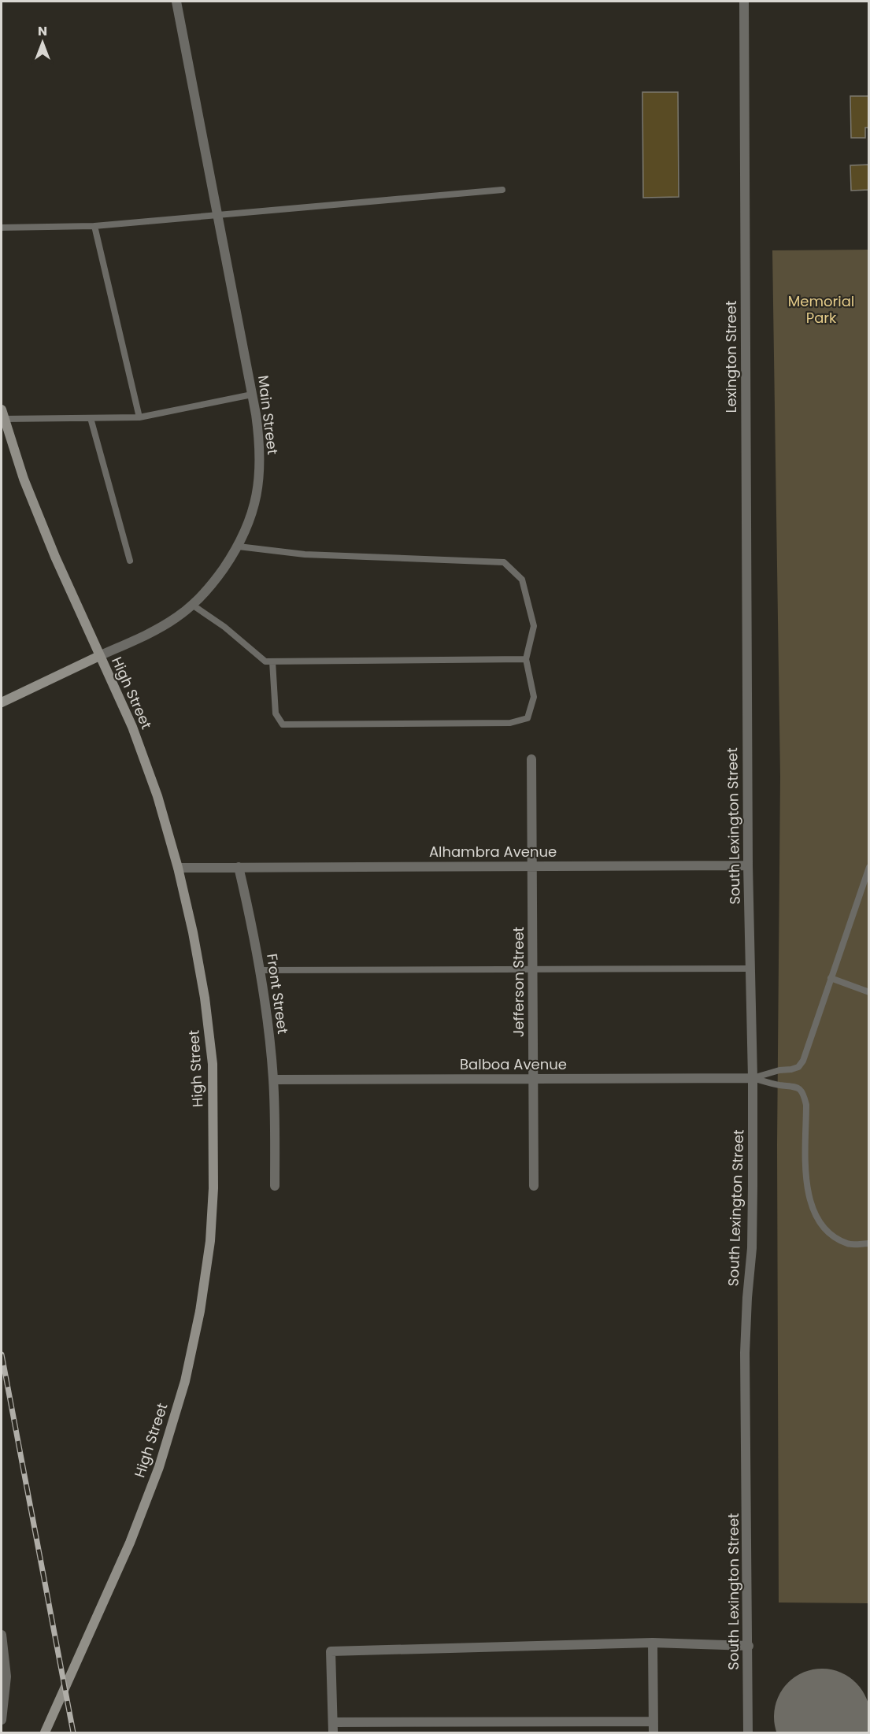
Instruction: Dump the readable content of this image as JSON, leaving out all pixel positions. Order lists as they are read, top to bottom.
{
  "streets": {
    "main road": ["Main Street", "High Street"],
    "street": [
      "Lexington Street",
      "South Lexington Street",
      "Alhambra Avenue",
      "Jefferson Street",
      "Front Street",
      "Balboa Avenue"
    ]
  },
  "crossings": [
    ["Lexington Street", "South Lexington Street"],
    ["Main Street", "High Street"],
    ["South Lexington Street", "Alhambra Avenue"],
    ["South Lexington Street", "Balboa Avenue"],
    ["Alhambra Avenue", "Jefferson Street"],
    ["Alhambra Avenue", "Front Street"],
    ["Jefferson Street", "Balboa Avenue"],
    ["Front Street", "Balboa Avenue"]
  ],
  "parks": ["Memorial Park"],
  "north": "top"
}
